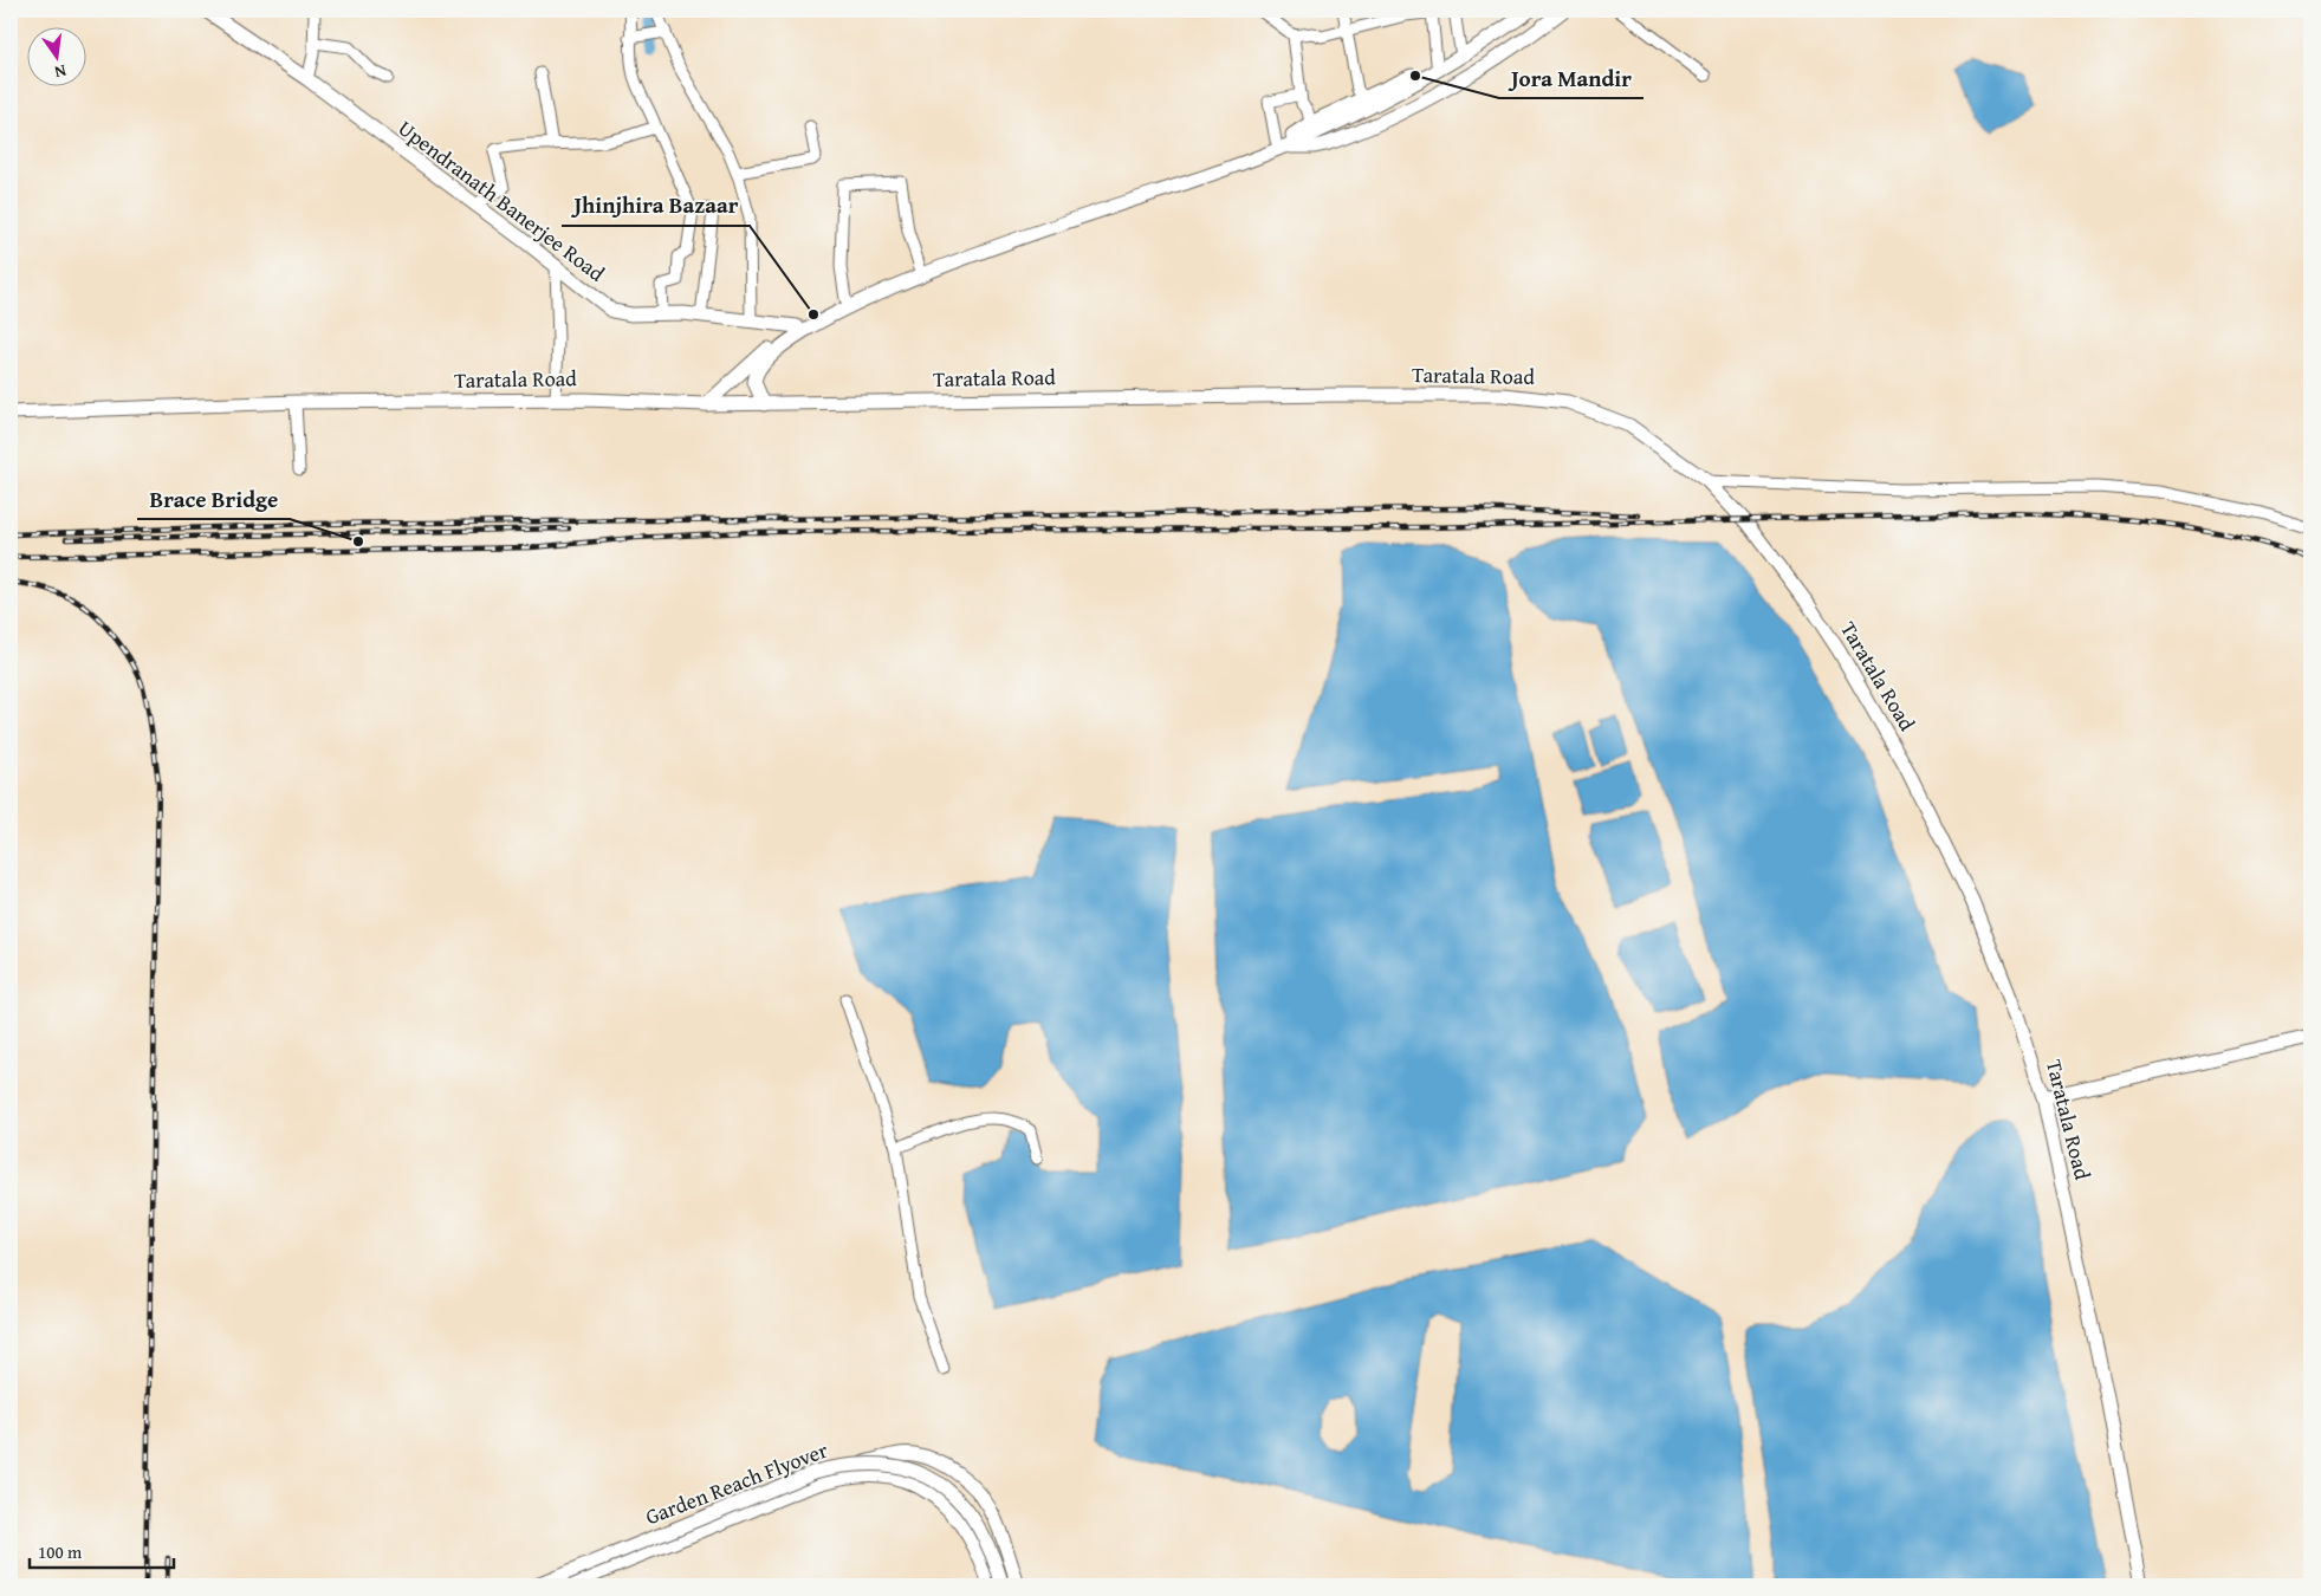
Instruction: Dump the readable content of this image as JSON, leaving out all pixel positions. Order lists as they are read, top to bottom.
{
  "streets": {
    "street": ["Upendranath Banerjee Road", "Taratala Road", "Garden Reach Flyover"]
  },
  "places": ["Jora Mandir", "Jhinjhira Bazaar", "Brace Bridge"],
  "scale_bar": "100 m",
  "north": "bottom"
}
